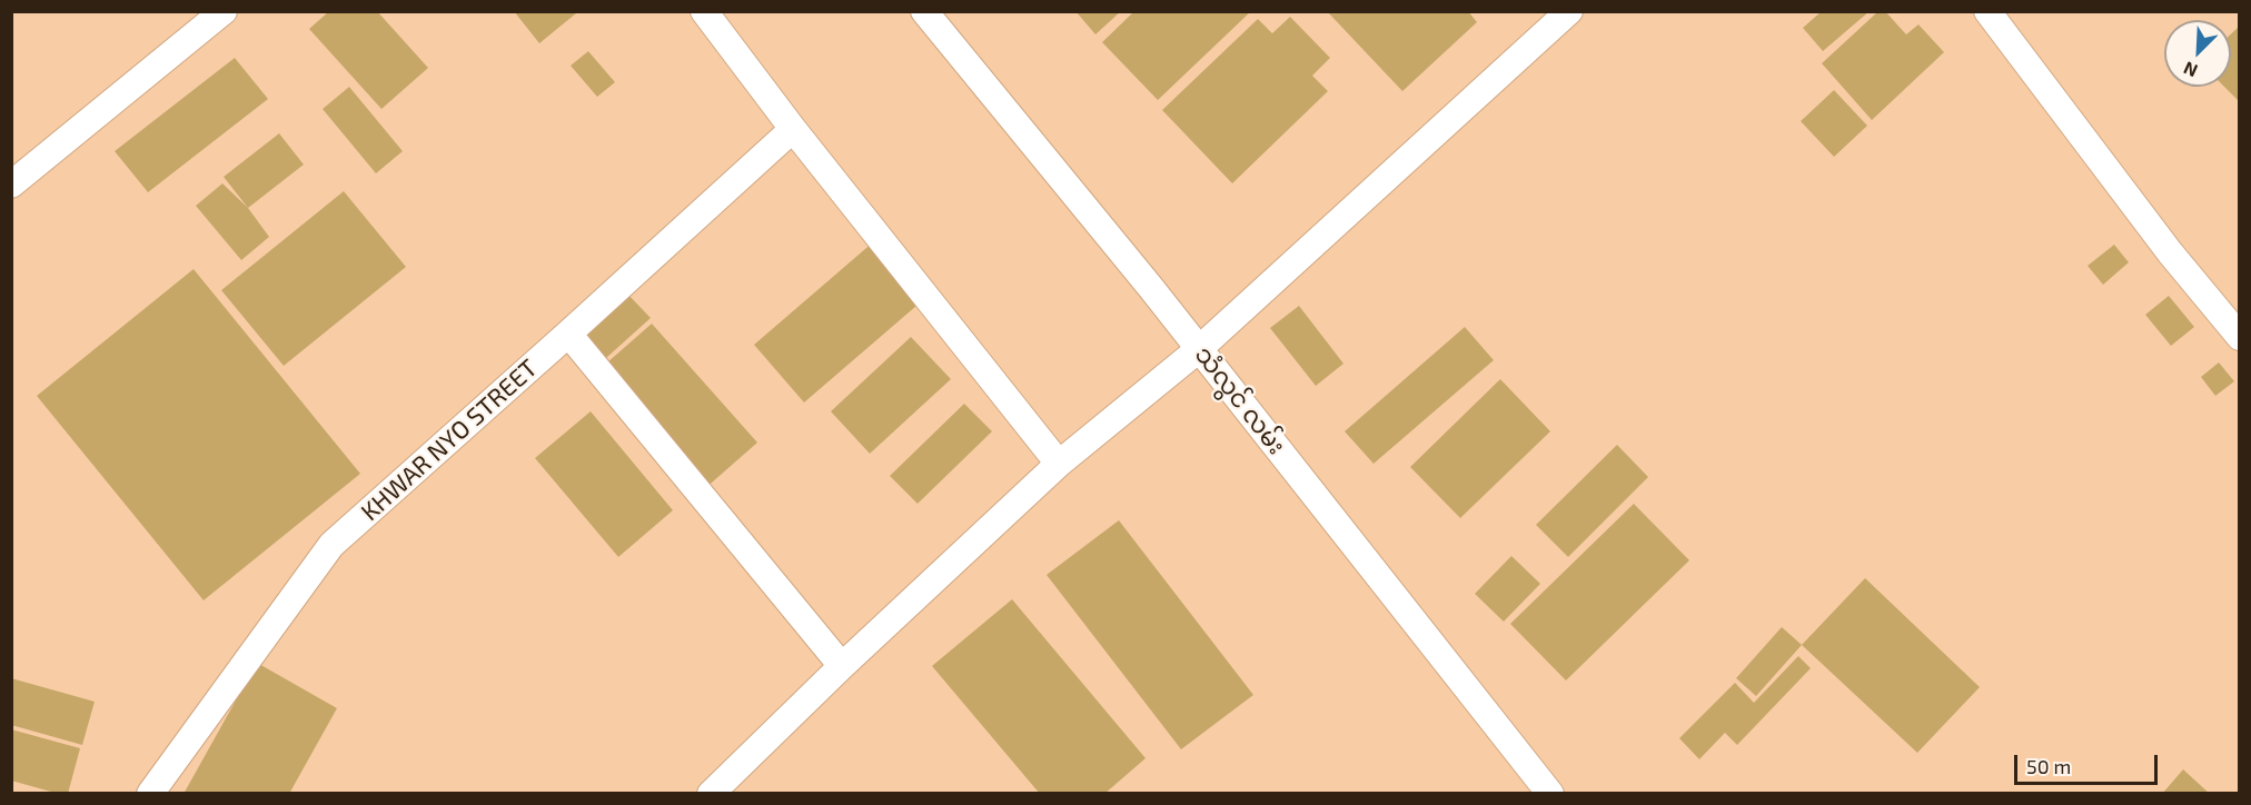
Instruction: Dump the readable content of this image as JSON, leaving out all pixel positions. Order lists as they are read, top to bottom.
{
  "streets": {
    "street": ["သံလွင် လမ်း", "KHWAR NYO STREET"]
  },
  "scale_bar": "50 m",
  "north": "bottom left"
}
